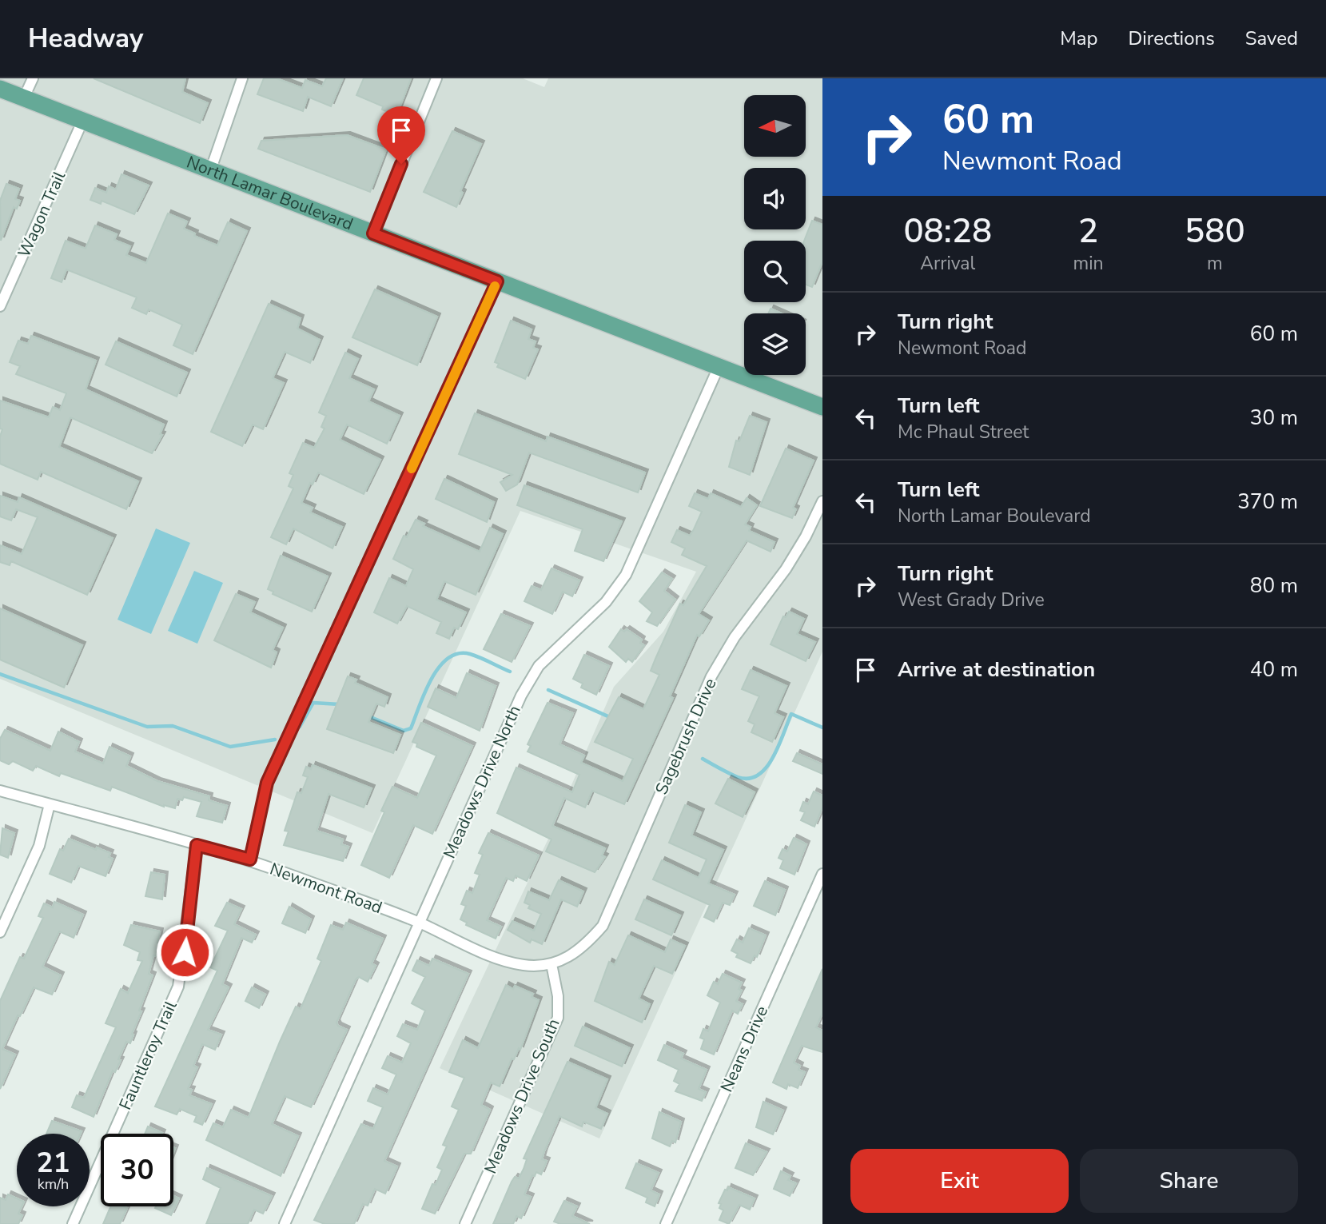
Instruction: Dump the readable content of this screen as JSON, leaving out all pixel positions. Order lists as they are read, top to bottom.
{
  "streets": {
    "main road": ["North Lamar Boulevard"],
    "street": [
      "Wagon Trail",
      "Sagebrush Drive",
      "Meadows Drive North",
      "Newmont Road",
      "Neans Drive",
      "Fauntleroy Trail",
      "Meadows Drive South"
    ]
  },
  "crossings": [
    ["North Lamar Boulevard", "Wagon Trail"],
    ["North Lamar Boulevard", "Meadows Drive North"],
    ["Sagebrush Drive", "Newmont Road"],
    ["Sagebrush Drive", "Meadows Drive South"],
    ["Meadows Drive North", "Newmont Road"],
    ["Newmont Road", "Fauntleroy Trail"],
    ["Newmont Road", "Meadows Drive South"]
  ],
  "north": "left",
  "page": {
    "header": "Headway",
    "nav": ["Map", "Directions", "Saved"],
    "turn": ["60 m", "Newmont Road"],
    "eta": [
      "08:28",
      "Arrival",
      "2",
      "min",
      "580",
      "m"
    ],
    "list": [
      {
        "name": "Turn right",
        "note": "Newmont Road",
        "value": "60 m"
      },
      {
        "name": "Turn left",
        "note": "Mc Phaul Street",
        "value": "30 m"
      },
      {
        "name": "Turn left",
        "note": "North Lamar Boulevard",
        "value": "370 m"
      },
      {
        "name": "Turn right",
        "note": "West Grady Drive",
        "value": "80 m"
      },
      {
        "name": "Arrive at destination",
        "value": "40 m"
      }
    ],
    "speed": "21 km/h",
    "limit": "30",
    "buttons": ["Exit", "Share"]
  }
}
